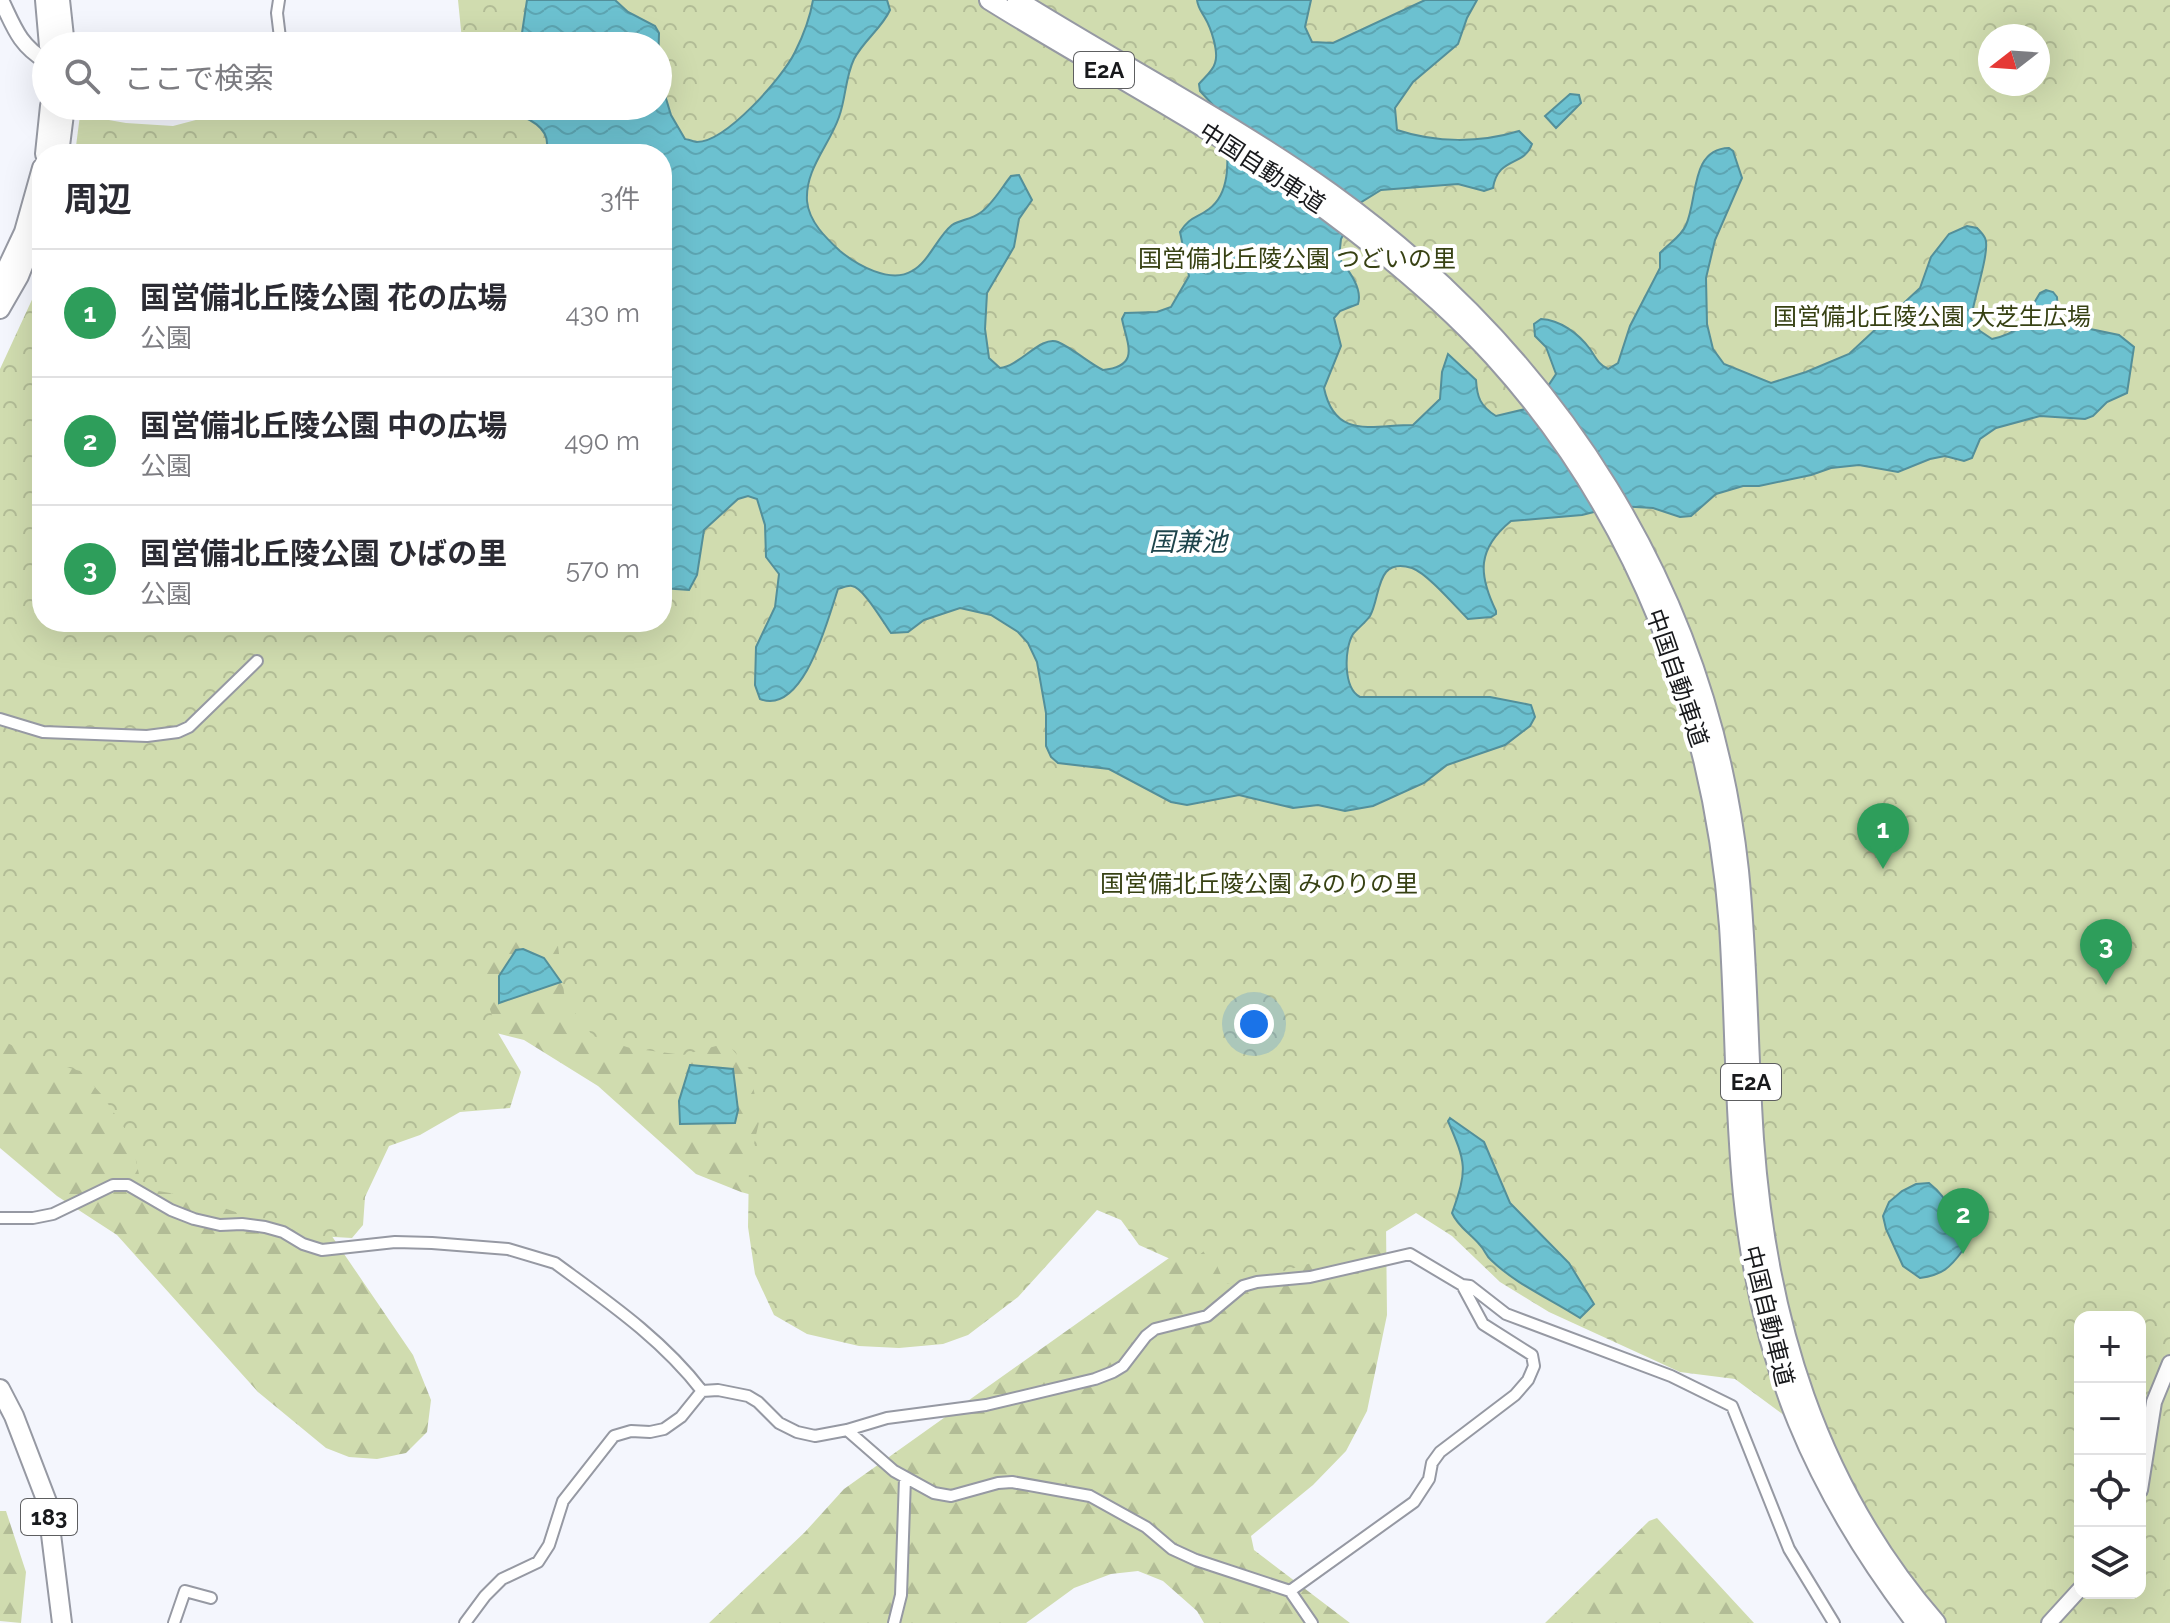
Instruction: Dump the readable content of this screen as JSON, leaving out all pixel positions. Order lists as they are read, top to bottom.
{
  "streets": {
    "highway": ["E2A", "中国自動車道", "183"]
  },
  "water": ["国兼池"],
  "parks": ["国営備北丘陵公園 つどいの里", "国営備北丘陵公園 大芝生広場", "国営備北丘陵公園 みのりの里"],
  "north": "left",
  "page": {
    "search": "ここで検索",
    "heading": ["周辺", "3件"],
    "list": [
      {
        "mark": "1",
        "name": "国営備北丘陵公園 花の広場",
        "note": "公園",
        "value": "430 m"
      },
      {
        "mark": "2",
        "name": "国営備北丘陵公園 中の広場",
        "note": "公園",
        "value": "490 m"
      },
      {
        "mark": "3",
        "name": "国営備北丘陵公園 ひばの里",
        "note": "公園",
        "value": "570 m"
      }
    ],
    "pins": ["1", "3", "2"],
    "map_buttons": ["+", "−"]
  }
}
